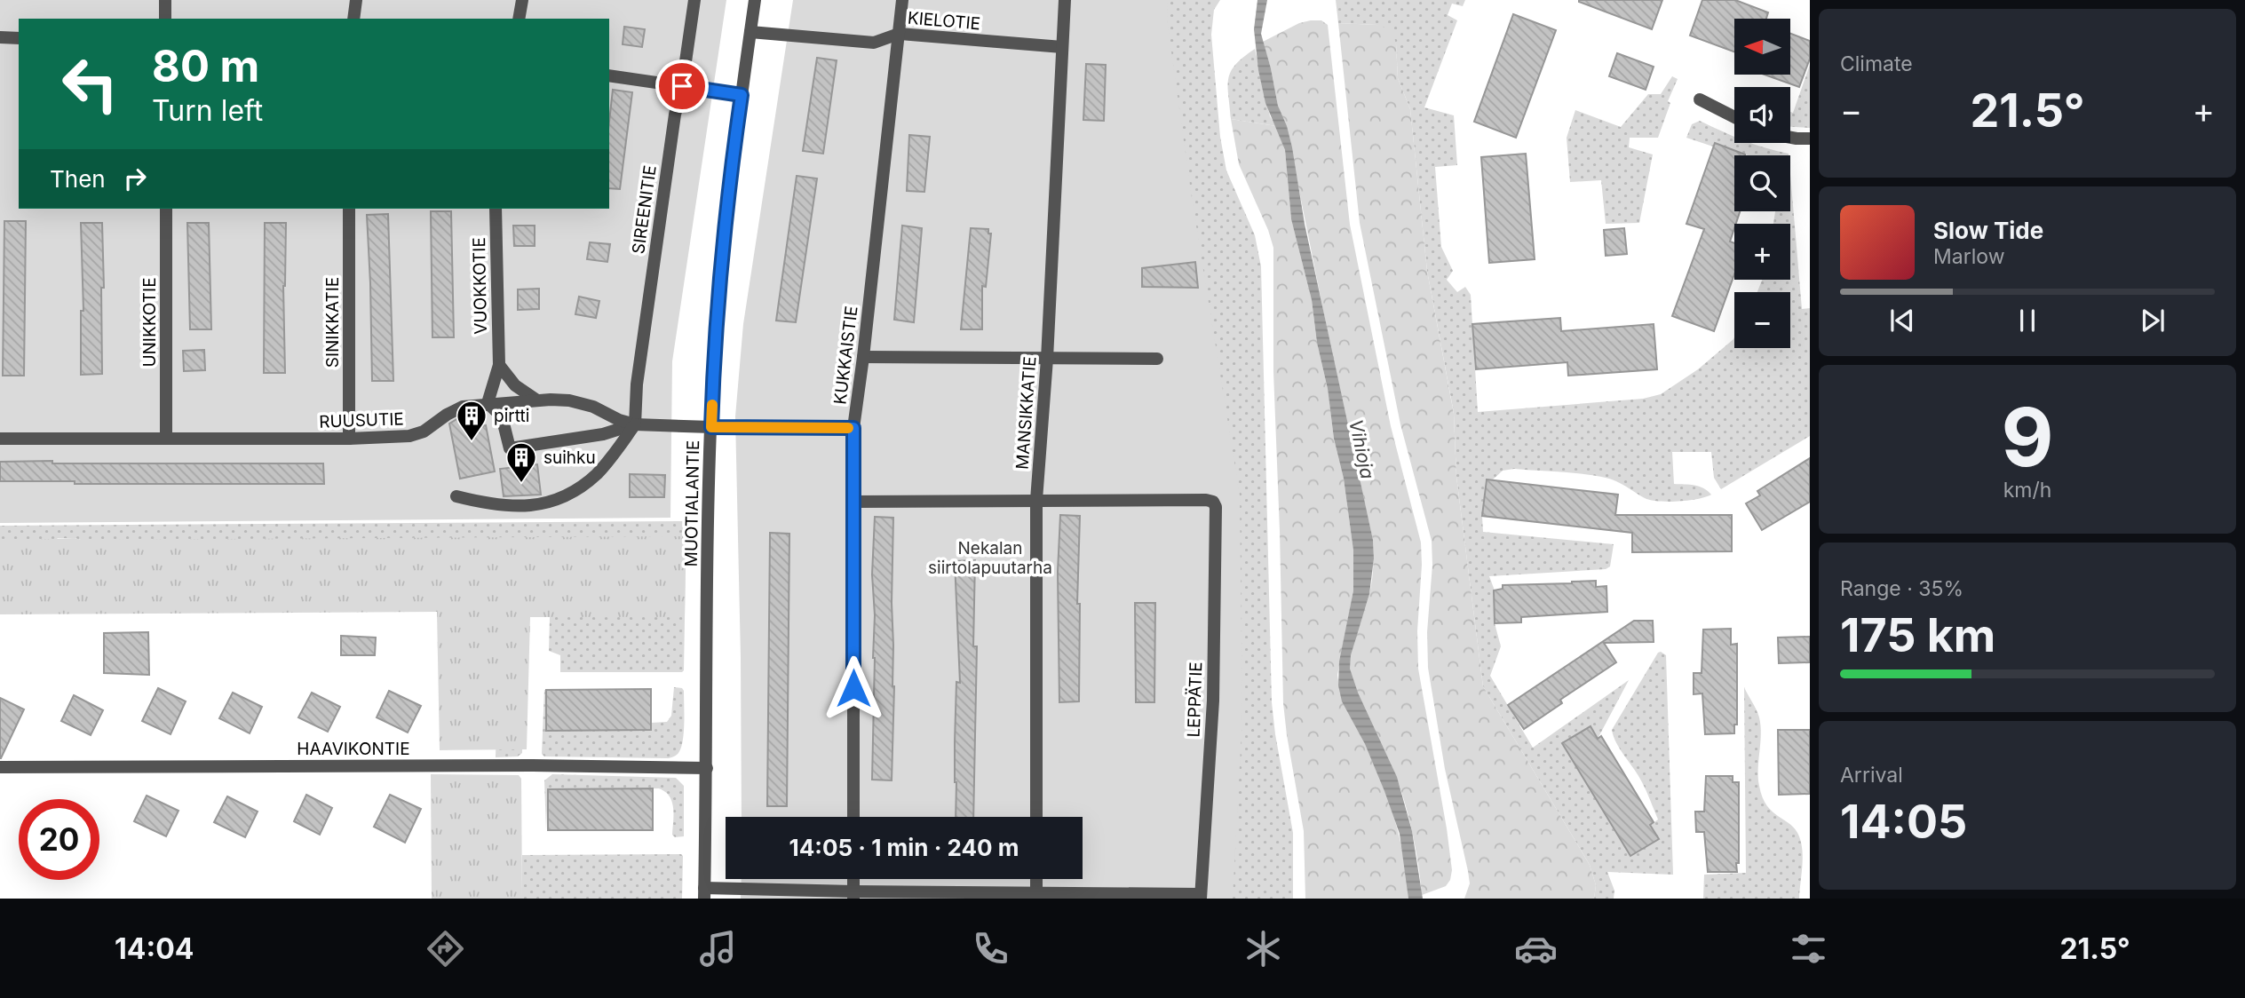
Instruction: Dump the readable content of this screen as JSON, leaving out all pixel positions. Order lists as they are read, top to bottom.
{
  "streets": {
    "street": [
      "KIELOTIE",
      "SIREENITIE",
      "VUOKKOTIE",
      "UNIKKOTIE",
      "SINIKKATIE",
      "KUKKAISTIE",
      "MANSIKKATIE",
      "RUUSUTIE",
      "MUOTIALANTIE",
      "LEPPÄTIE",
      "HAAVIKONTIE"
    ]
  },
  "crossings": [
    ["KIELOTIE", "KUKKAISTIE"],
    ["KIELOTIE", "MANSIKKATIE"],
    ["KIELOTIE", "MUOTIALANTIE"],
    ["SIREENITIE", "RUUSUTIE"],
    ["VUOKKOTIE", "RUUSUTIE"],
    ["UNIKKOTIE", "RUUSUTIE"],
    ["SINIKKATIE", "RUUSUTIE"],
    ["KUKKAISTIE", "RUUSUTIE"],
    ["MANSIKKATIE", "LEPPÄTIE"],
    ["RUUSUTIE", "MUOTIALANTIE"],
    ["MUOTIALANTIE", "HAAVIKONTIE"]
  ],
  "water": ["Vihioja"],
  "parks": ["Nekalan siirtolapuutarha"],
  "places": {
    "building": ["pirtti", "suihku"]
  },
  "north": "left",
  "page": {
    "tile": [
      "Climate",
      ["9", "km/h"],
      ["Range · 35%", "175 km"],
      ["Arrival", "14:05"]
    ],
    "map_buttons": ["+", "−"],
    "turn": ["80 m", "Turn left"],
    "heat": ["−", "21.5°", "+"],
    "then": "Then",
    "song": ["Slow Tide", "Marlow"],
    "limit": "20",
    "trip": "14:05 · 1 min · 240 m",
    "tabs": ["14:04", "21.5°"]
  }
}
